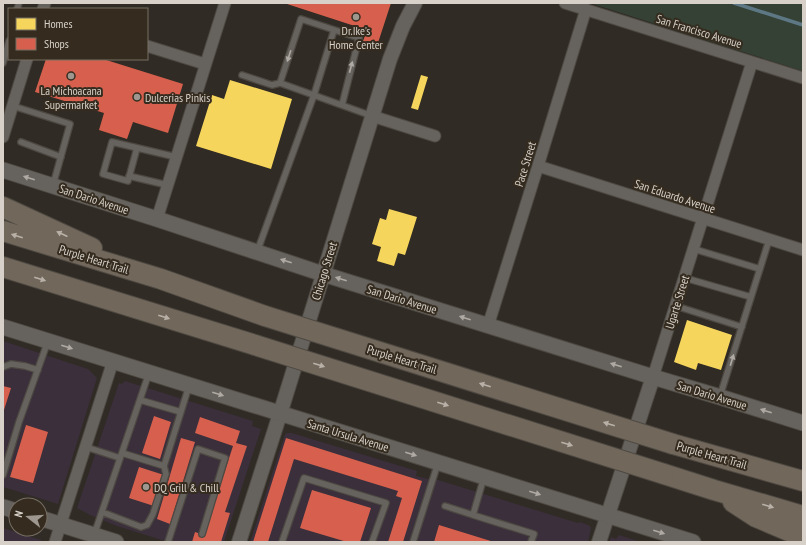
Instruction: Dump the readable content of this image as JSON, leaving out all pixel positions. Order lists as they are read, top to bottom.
{
  "streets": {
    "highway": ["Purple Heart Trail"],
    "main road": ["San Dario Avenue", "Santa Ursula Avenue"],
    "street": [
      "San Francisco Avenue",
      "Pace Street",
      "San Eduardo Avenue",
      "Chicago Street",
      "Ugarte Street"
    ]
  },
  "crossings": [
    ["San Francisco Avenue", "Pace Street"],
    ["San Francisco Avenue", "Ugarte Street"],
    ["Pace Street", "San Eduardo Avenue"],
    ["Pace Street", "San Dario Avenue"],
    ["San Eduardo Avenue", "Ugarte Street"],
    ["San Dario Avenue", "Chicago Street"],
    ["San Dario Avenue", "Ugarte Street"],
    ["Chicago Street", "Santa Ursula Avenue"],
    ["Ugarte Street", "Santa Ursula Avenue"]
  ],
  "one_way": ["San Dario Avenue", "Santa Ursula Avenue"],
  "places": [
    "Dr.Ike's Home Center",
    "La Michoacana Supermarket",
    "Dulcerias Pinkis",
    "DQ Grill & Chill"
  ],
  "legend": ["Homes", "Shops"],
  "north": "left"
}
